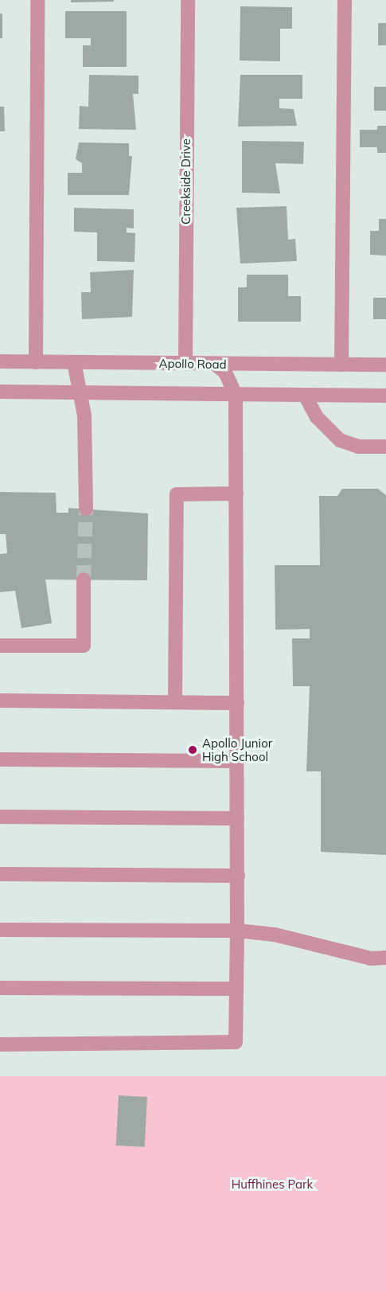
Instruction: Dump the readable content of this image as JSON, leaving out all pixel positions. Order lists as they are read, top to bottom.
{
  "streets": {
    "street": ["Creekside Drive", "Apollo Road"]
  },
  "crossings": [
    ["Creekside Drive", "Apollo Road"]
  ],
  "parks": ["Huffhines Park"],
  "places": ["Apollo Junior High School"]
}
